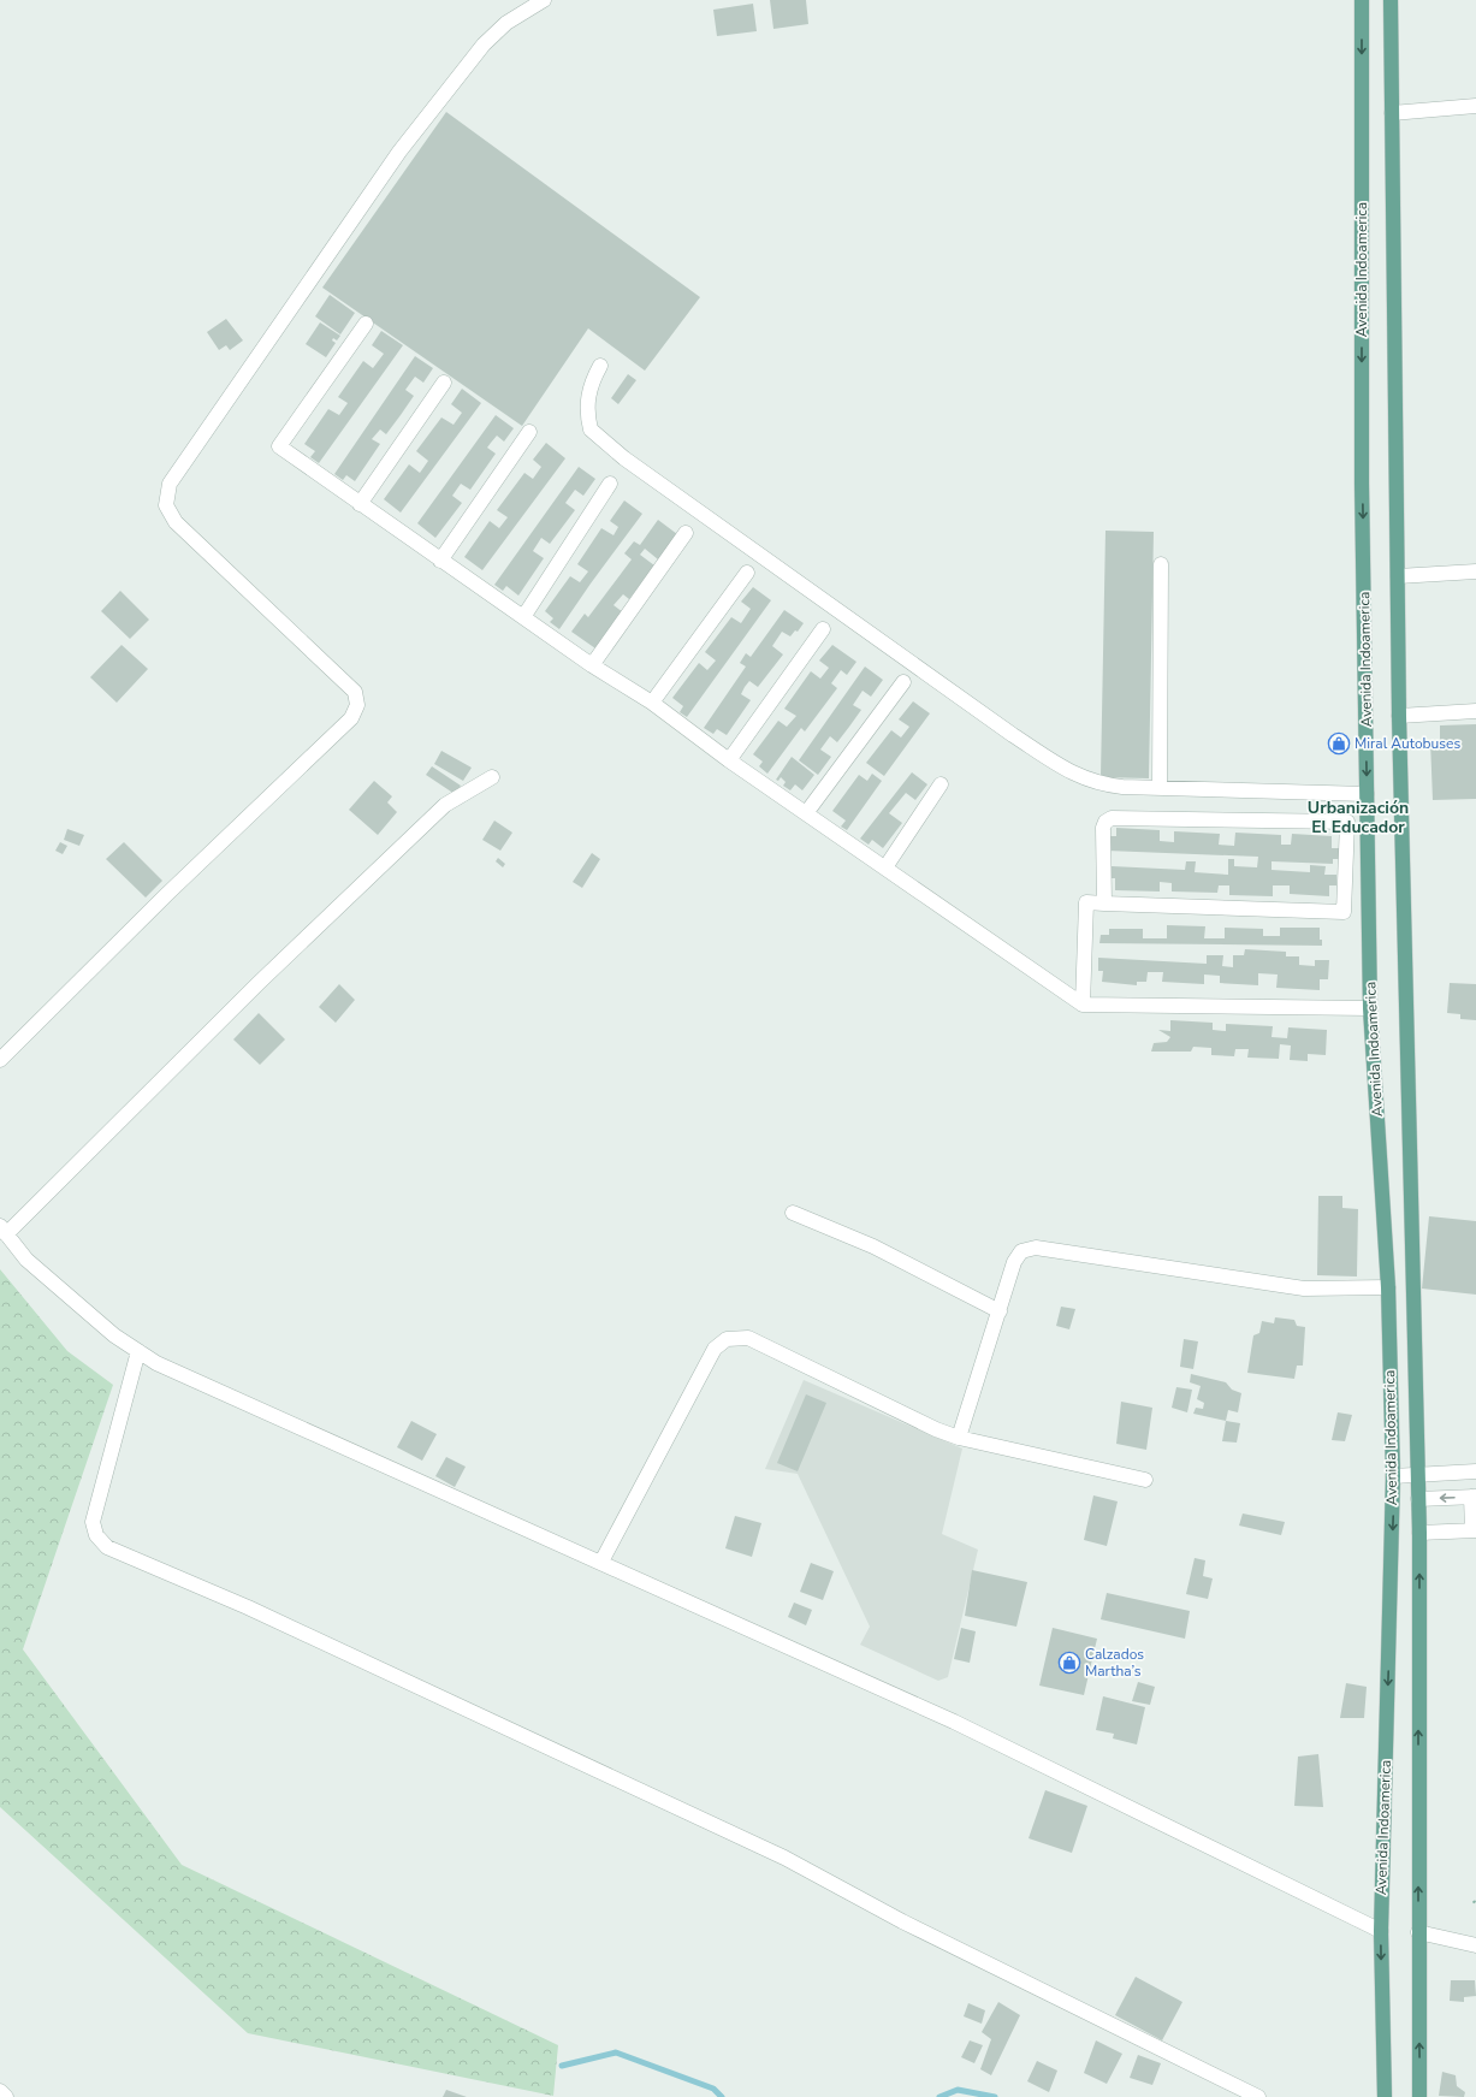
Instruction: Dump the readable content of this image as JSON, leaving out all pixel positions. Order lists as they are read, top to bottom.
{
  "streets": {
    "main road": ["Avenida Indoamerica"]
  },
  "districts": ["Urbanización El Educador"],
  "places": {
    "shop": ["Miral Autobuses", "Calzados Martha’s"]
  }
}
